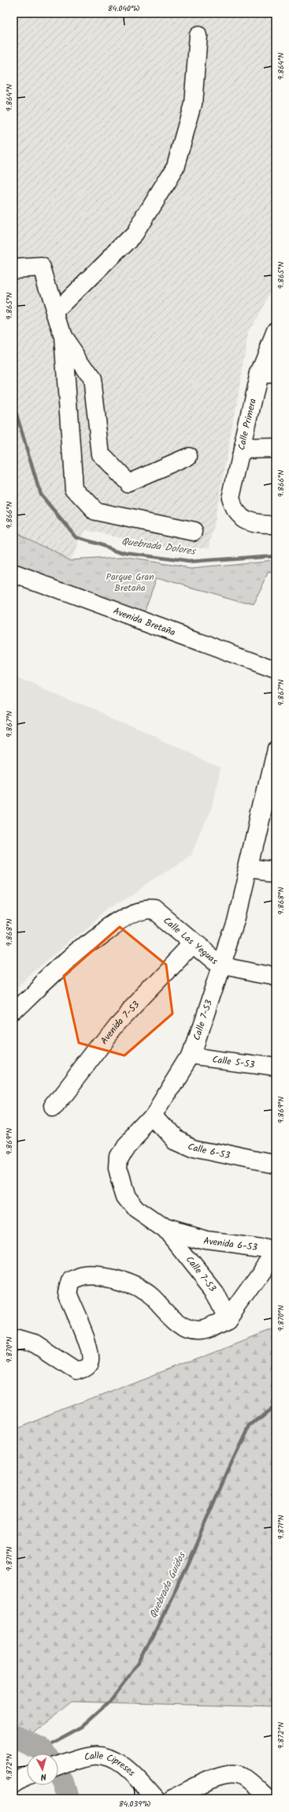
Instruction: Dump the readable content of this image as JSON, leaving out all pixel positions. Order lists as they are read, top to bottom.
{
  "streets": {
    "street": [
      "Calle Primera",
      "Avenida Bretaña",
      "Calle Las Yeguas",
      "Calle 7-S3",
      "Avenida 7-S3",
      "Calle 5-S3",
      "Calle 6-S3",
      "Avenida 6-S3",
      "Calle Cipreses"
    ]
  },
  "crossings": [
    ["Calle Las Yeguas", "Calle 7-S3"],
    ["Calle Las Yeguas", "Avenida 7-S3"],
    ["Calle 7-S3", "Calle 5-S3"],
    ["Calle 7-S3", "Calle 6-S3"],
    ["Calle 7-S3", "Avenida 6-S3"]
  ],
  "water": ["Quebrada Dolores", "Quebrada Guidos"],
  "parks": ["Parque Gran Bretaña"],
  "north": "bottom",
  "coordinates": [
    "84.040°W",
    "9.864°N",
    "9.865°N",
    "9.866°N",
    "9.867°N",
    "9.868°N",
    "9.869°N",
    "9.870°N",
    "9.871°N",
    "9.872°N",
    "84.039°W"
  ]
}
